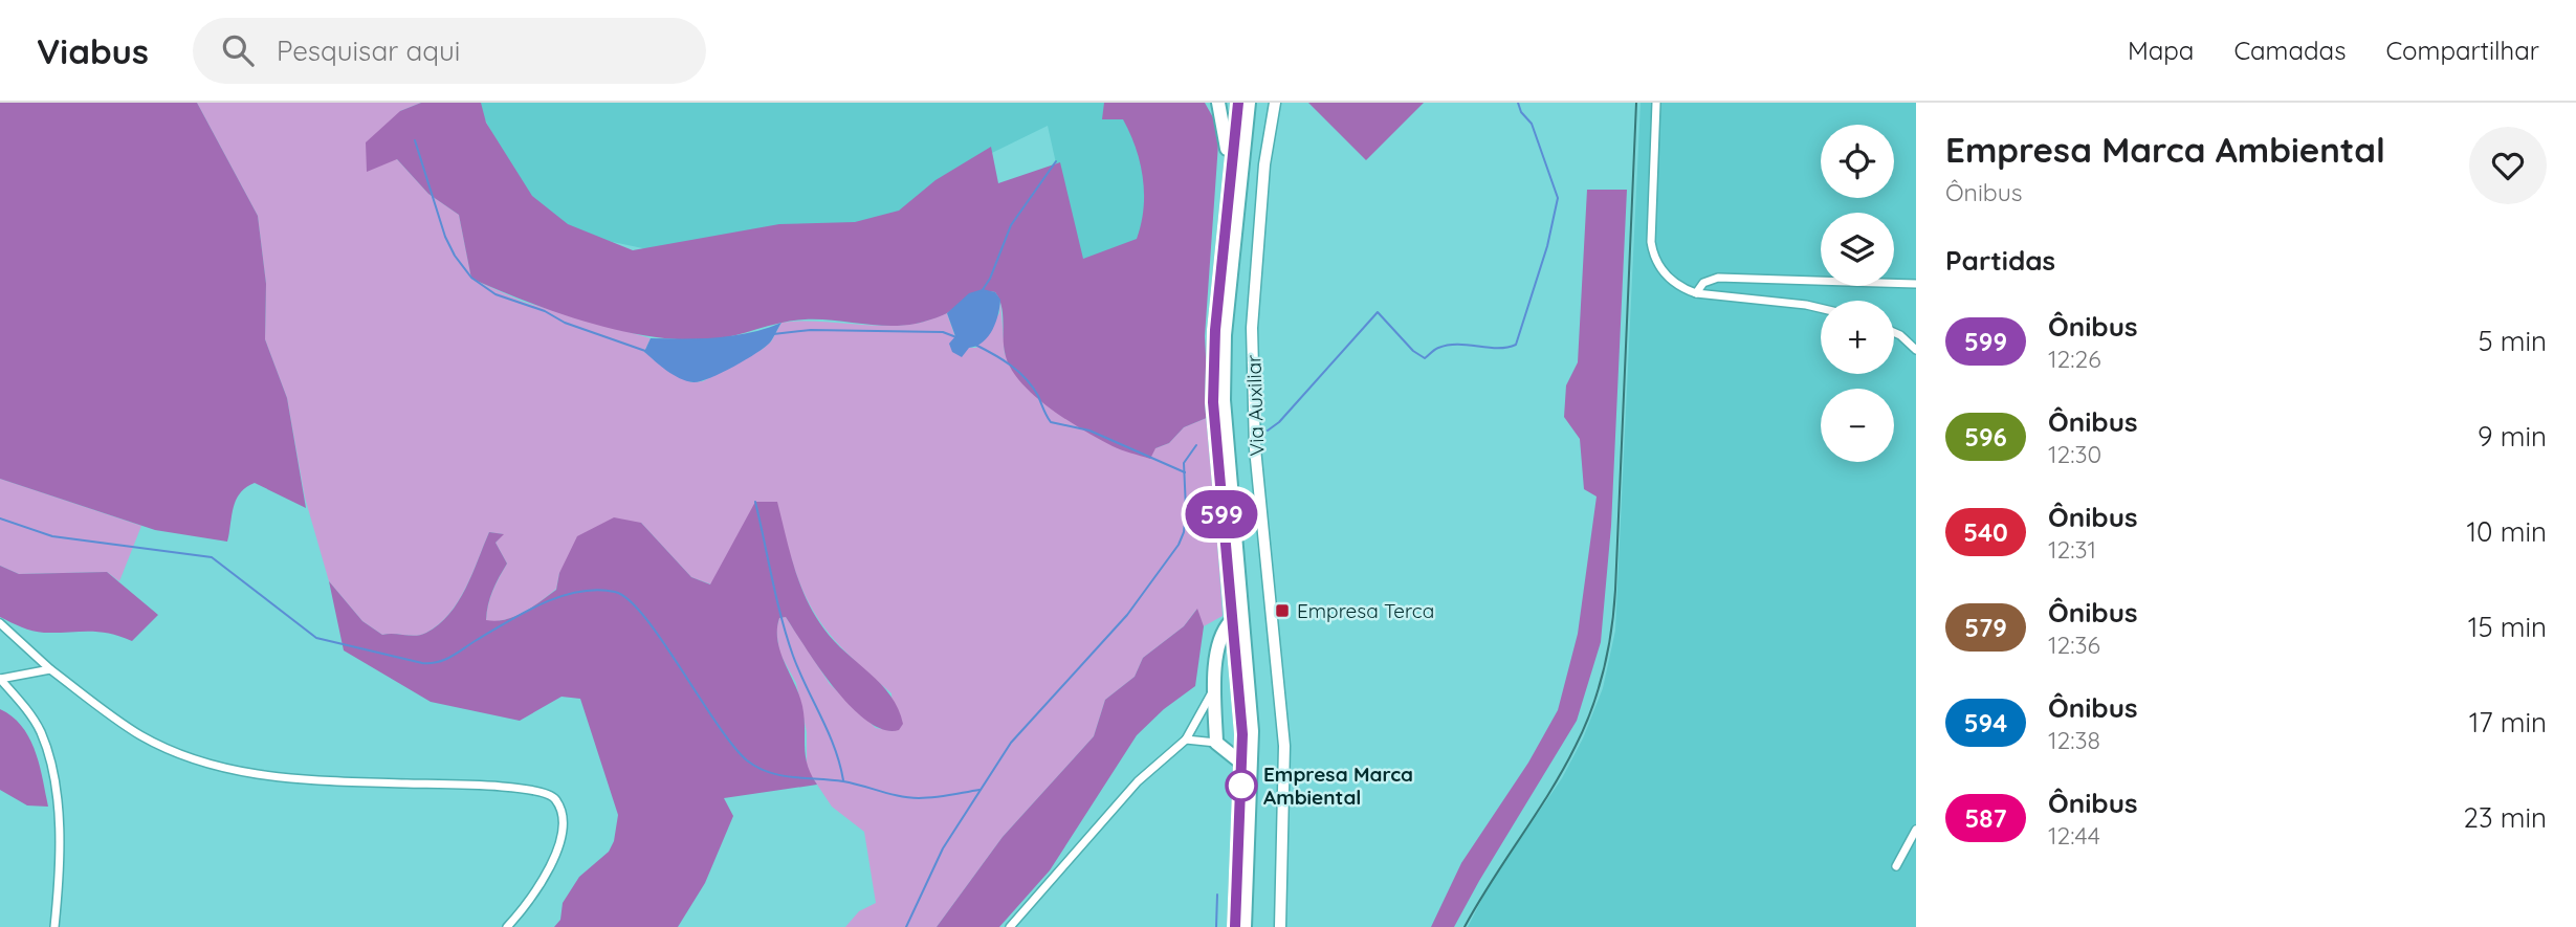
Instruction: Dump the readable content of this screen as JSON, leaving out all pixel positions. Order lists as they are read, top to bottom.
{
  "streets": {
    "street": ["Via Auxiliar"]
  },
  "places": {
    "transit": ["Empresa Terca"],
    "other": ["Empresa Marca Ambiental"]
  },
  "lines": ["bus line 599"],
  "page": {
    "header": "Viabus",
    "search": "Pesquisar aqui",
    "nav": ["Mapa", "Camadas", "Compartilhar"],
    "on_map": "599",
    "heading": [
      ["Empresa Marca Ambiental", "Ônibus"],
      "Partidas"
    ],
    "map_buttons": ["+", "−"],
    "list": [
      {
        "mark": "599",
        "name": "Ônibus",
        "note": "12:26",
        "value": "5 min"
      },
      {
        "mark": "596",
        "name": "Ônibus",
        "note": "12:30",
        "value": "9 min"
      },
      {
        "mark": "540",
        "name": "Ônibus",
        "note": "12:31",
        "value": "10 min"
      },
      {
        "mark": "579",
        "name": "Ônibus",
        "note": "12:36",
        "value": "15 min"
      },
      {
        "mark": "594",
        "name": "Ônibus",
        "note": "12:38",
        "value": "17 min"
      },
      {
        "mark": "587",
        "name": "Ônibus",
        "note": "12:44",
        "value": "23 min"
      }
    ]
  }
}
